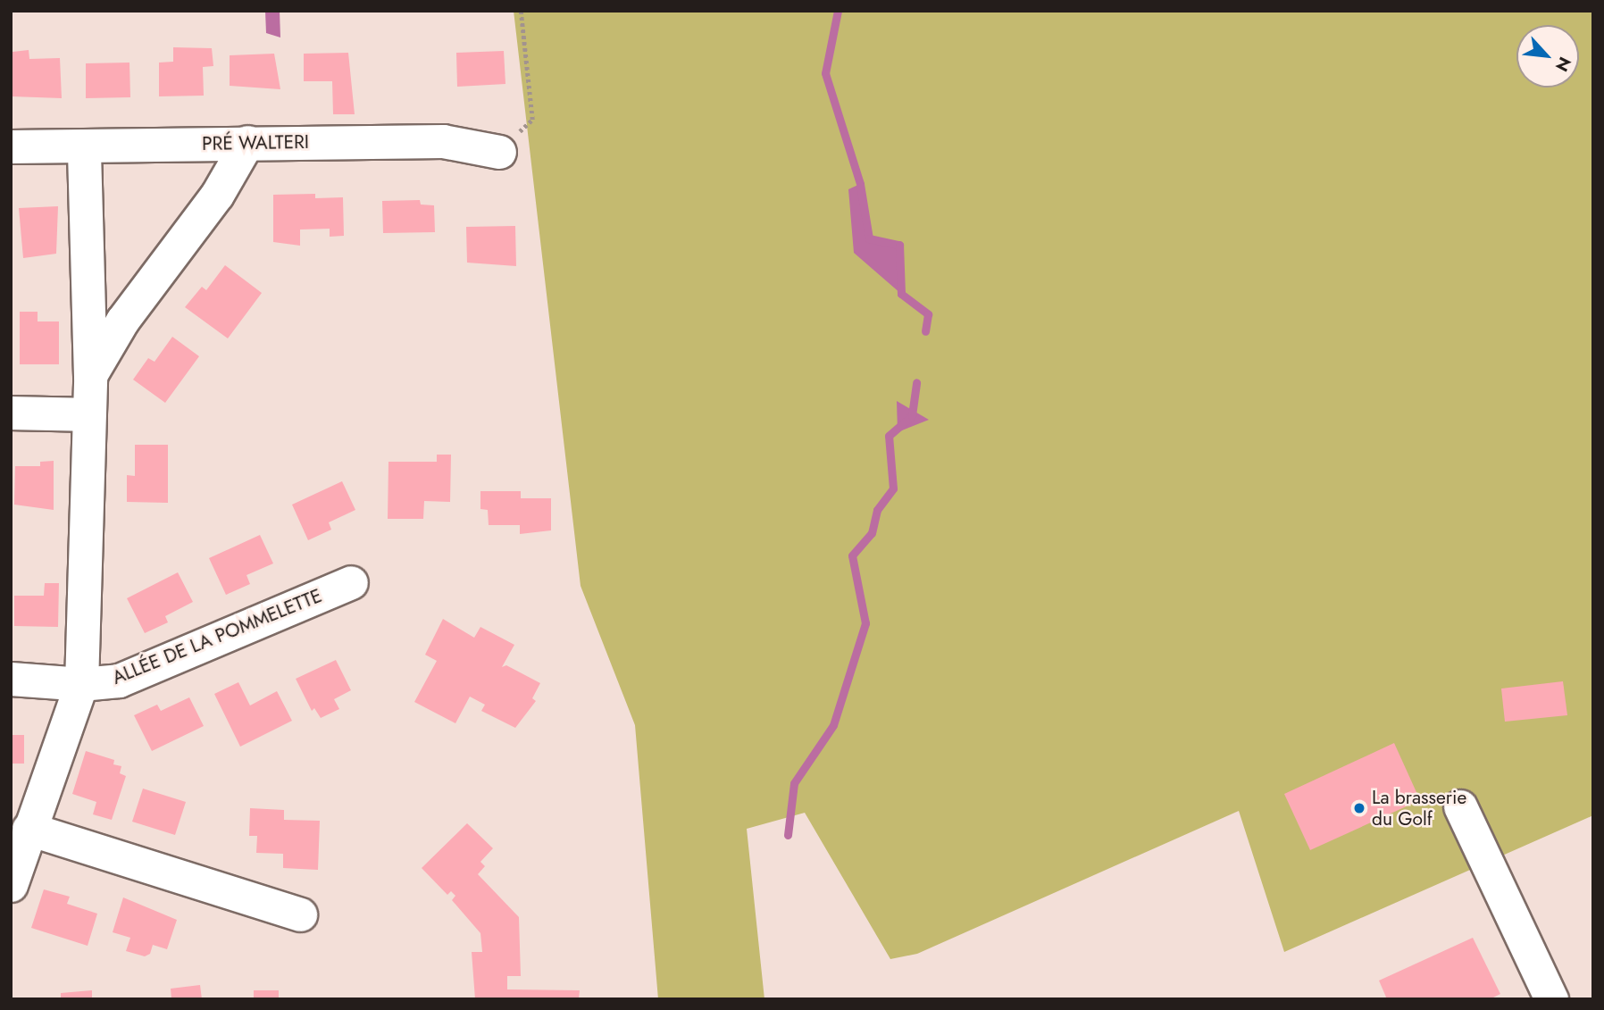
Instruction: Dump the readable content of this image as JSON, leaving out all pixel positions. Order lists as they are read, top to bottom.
{
  "streets": {
    "street": ["PRÉ WALTERI", "ALLÉE DE LA POMMELETTE"]
  },
  "crossings": [
    ["PRÉ WALTERI", "ALLÉE DE LA POMMELETTE"]
  ],
  "places": ["La brasserie du Golf"],
  "north": "bottom right"
}
